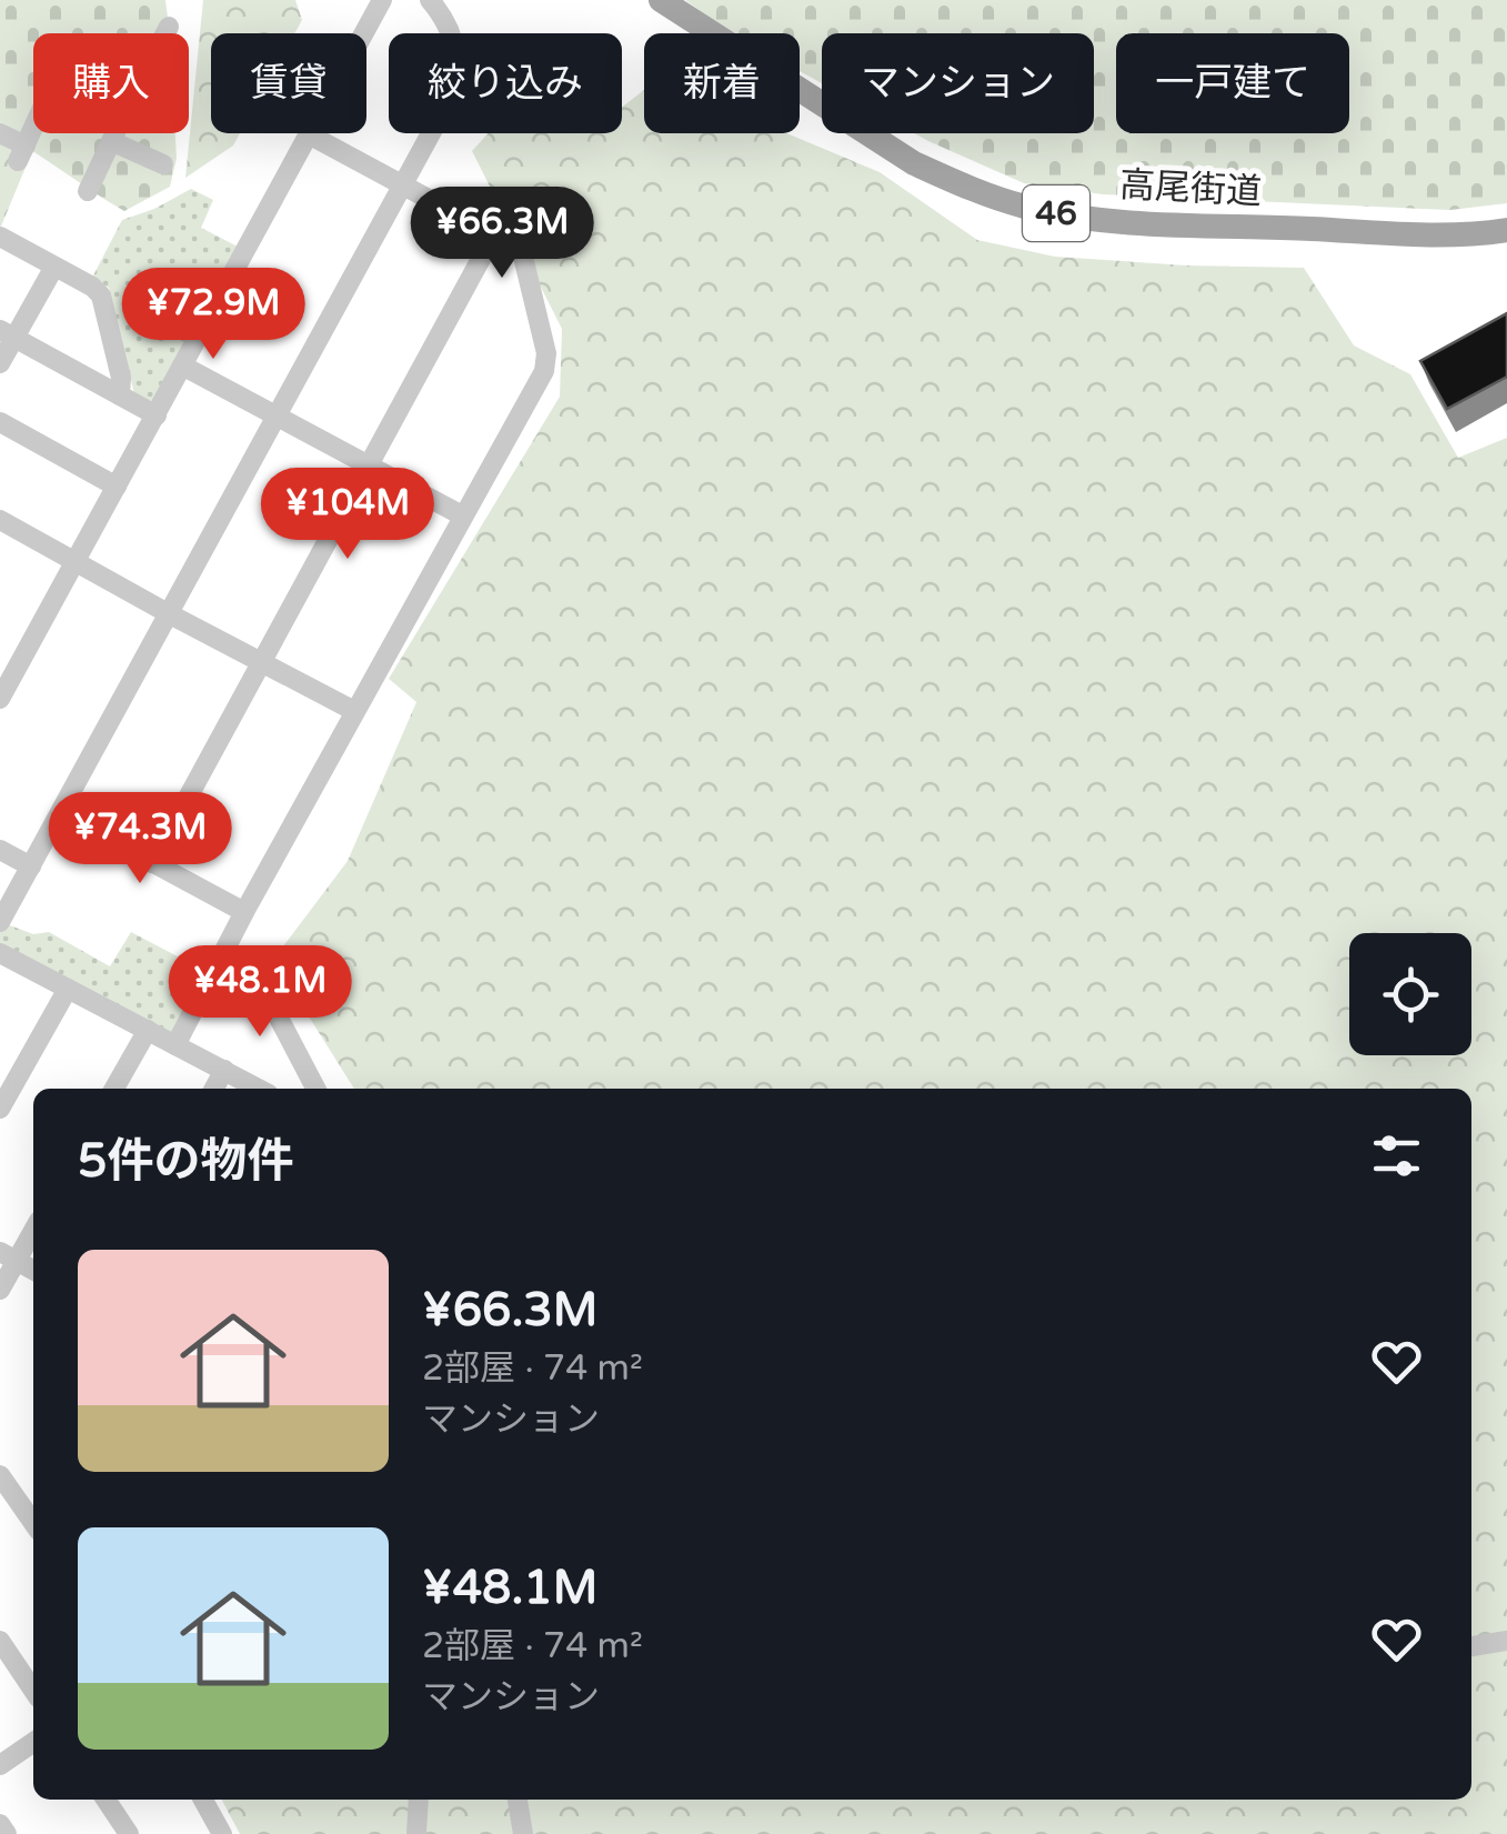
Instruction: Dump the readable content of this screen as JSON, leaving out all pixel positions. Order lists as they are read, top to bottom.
{
  "streets": {
    "main road": ["高尾街道", "46"]
  },
  "page": {
    "chip": [
      "購入",
      "賃貸",
      "絞り込み",
      "新着",
      "マンション",
      "一戸建て"
    ],
    "price": [
      "¥66.3M",
      "¥72.9M",
      "¥104M",
      "¥74.3M",
      "¥48.1M"
    ],
    "heading": "5件の物件",
    "list": [
      {
        "name": "¥66.3M",
        "note": "2部屋 · 74 m² · マンション"
      },
      {
        "name": "¥48.1M",
        "note": "2部屋 · 74 m² · マンション"
      }
    ]
  }
}
